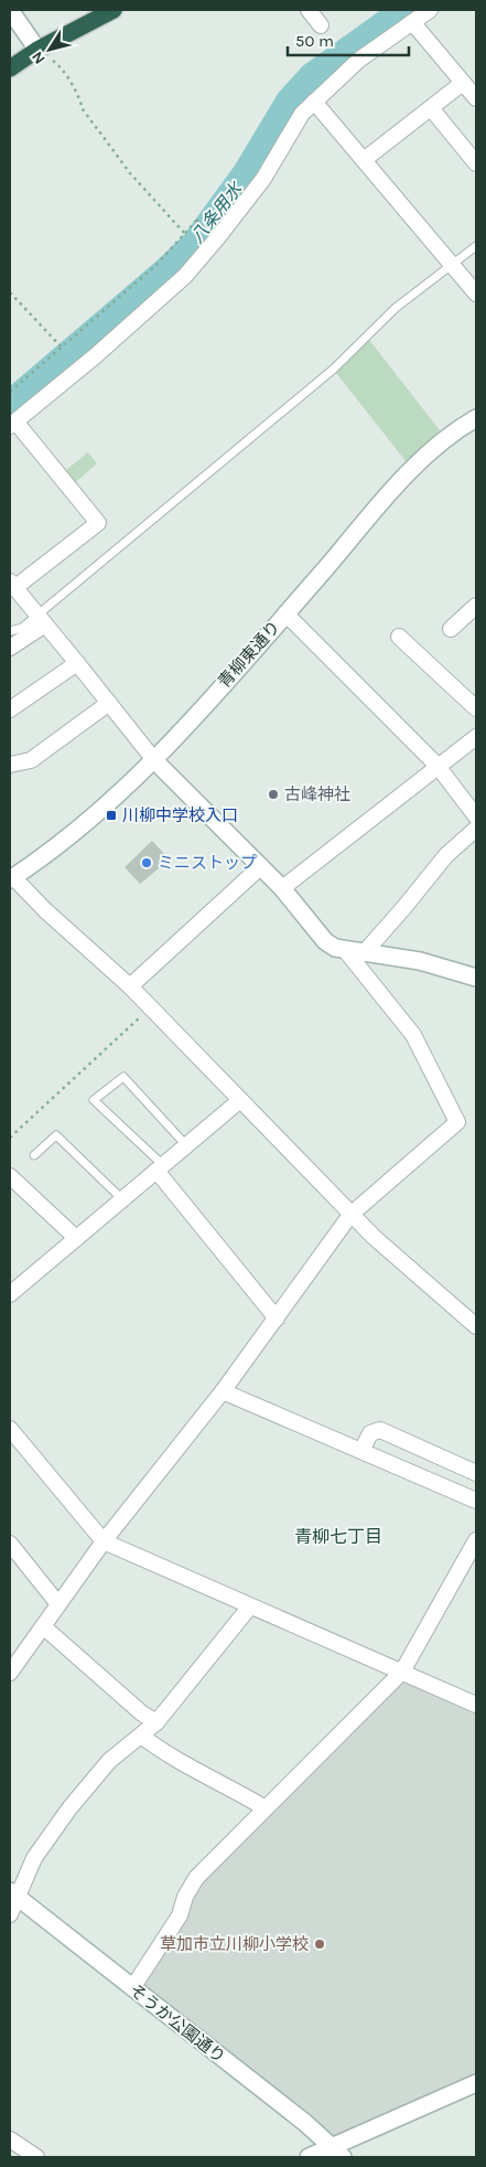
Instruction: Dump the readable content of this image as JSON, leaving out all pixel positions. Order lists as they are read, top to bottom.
{
  "streets": {
    "street": ["青柳東通り", "そうか公園通り"]
  },
  "districts": ["青柳七丁目"],
  "water": ["八条用水"],
  "places": {
    "other": ["古峰神社", "ミニストップ", "草加市立川柳小学校"],
    "transit": ["川柳中学校入口"]
  },
  "scale_bar": "50 m",
  "north": "bottom left"
}
